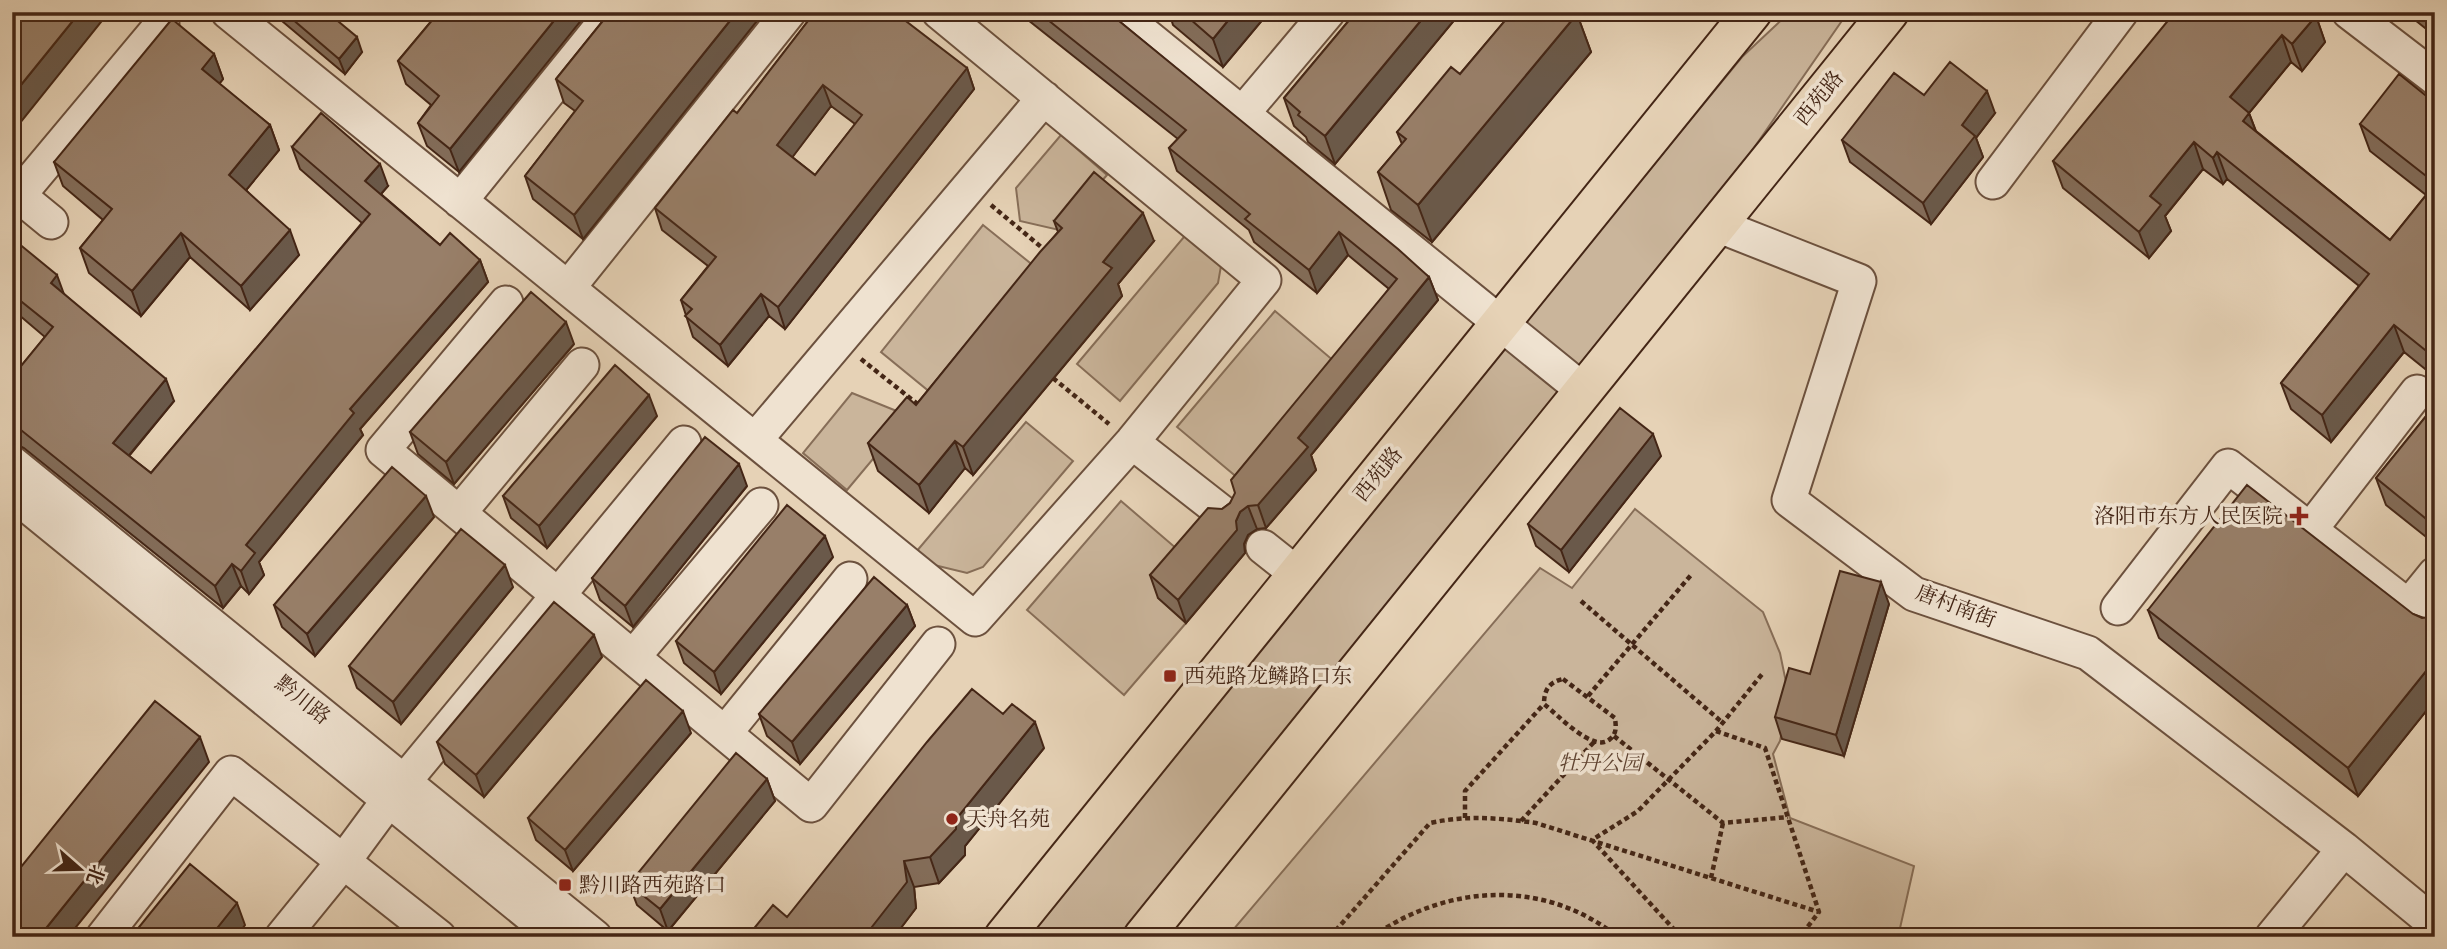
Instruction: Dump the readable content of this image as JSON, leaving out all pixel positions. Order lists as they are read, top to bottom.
{
  "streets": {
    "main road": ["西苑路"],
    "street": ["唐村南街", "黔川路"]
  },
  "crossings": [
    ["西苑路", "唐村南街"]
  ],
  "parks": ["牡丹公园"],
  "places": {
    "health": ["洛阳市东方人民医院"],
    "transit": ["西苑路龙鳞路口东", "黔川路西苑路口"],
    "other": ["天舟名苑"]
  },
  "north": "right"
}
